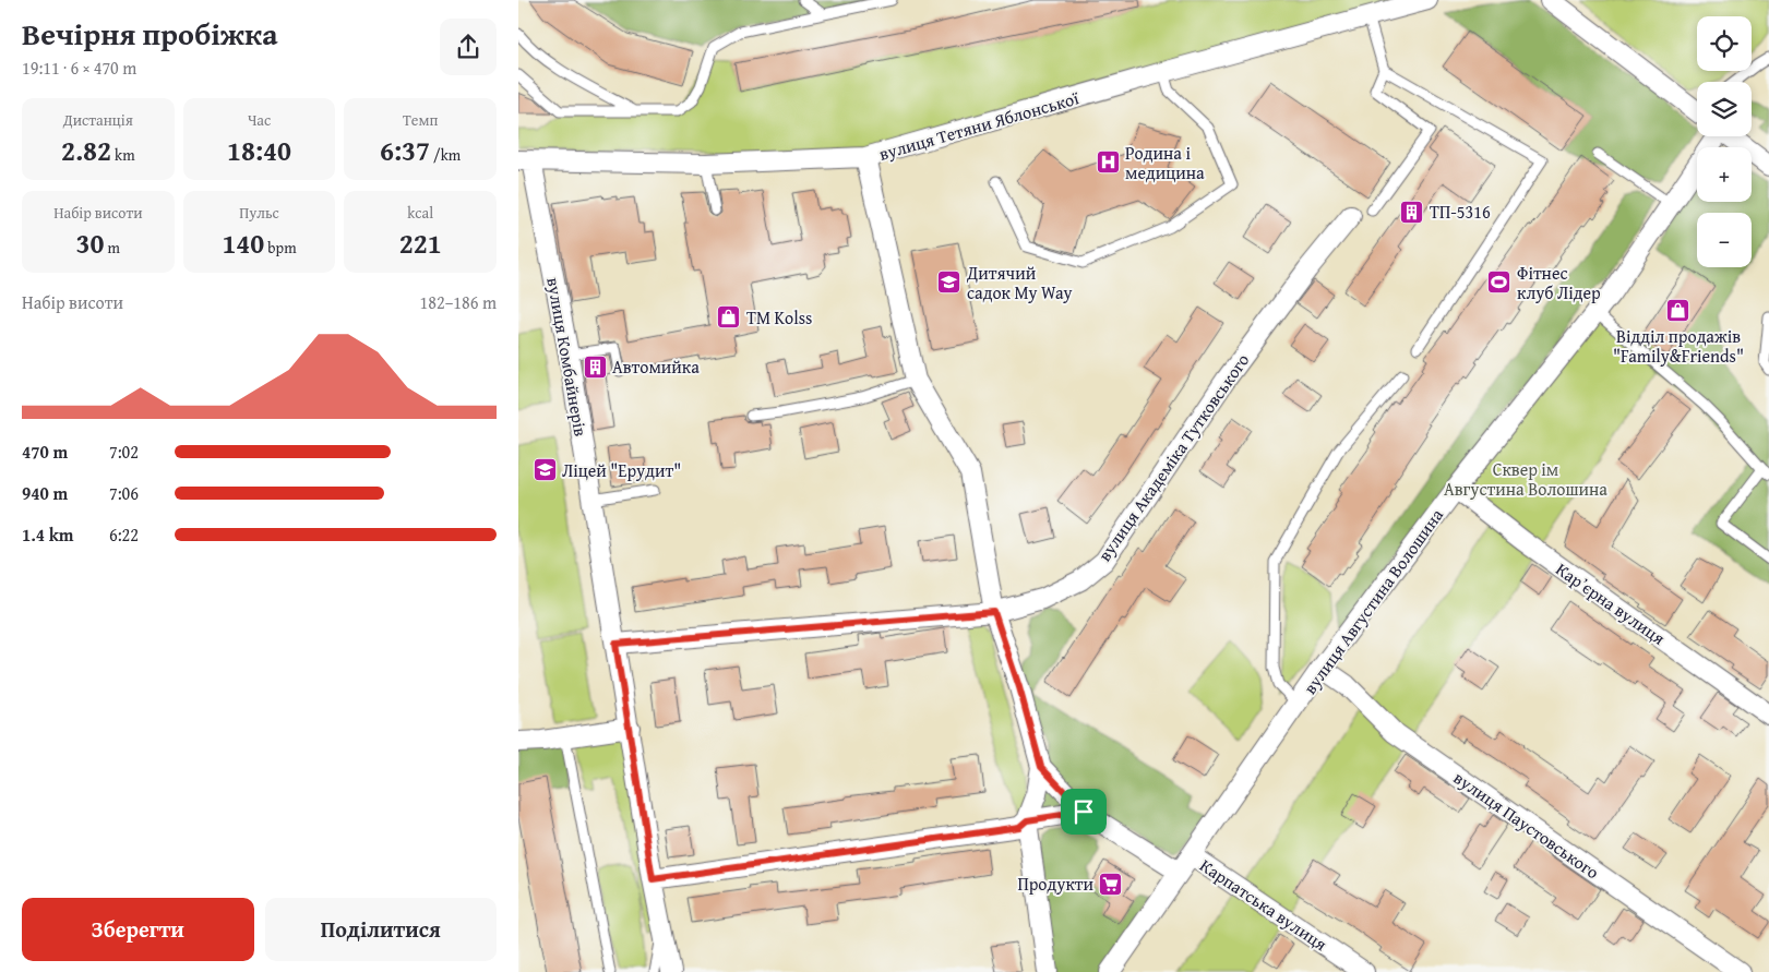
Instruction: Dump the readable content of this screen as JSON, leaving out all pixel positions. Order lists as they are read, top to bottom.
{
  "streets": {
    "street": [
      "вулиця Тетяни Яблонської",
      "вулиця Комбайнерів",
      "вулиця Академіка Тутковського",
      "вулиця Августина Волошина",
      "Карʼєрна вулиця",
      "вулиця Паустовського",
      "Карпатська вулиця"
    ]
  },
  "crossings": [
    ["вулиця Тетяни Яблонської", "вулиця Комбайнерів"],
    ["вулиця Комбайнерів", "вулиця Академіка Тутковського"],
    ["вулиця Августина Волошина", "Карʼєрна вулиця"],
    ["вулиця Августина Волошина", "вулиця Паустовського"],
    ["вулиця Августина Волошина", "Карпатська вулиця"]
  ],
  "parks": ["Сквер ім Августина Волошина"],
  "places": {
    "hospital": ["Родина і медицина"],
    "building": ["ТП-5316", "Автомийка"],
    "school or university": ["Дитячий садок My Way", "Ліцей \"Ерудит\""],
    "sports": ["Фітнес клуб Лідер"],
    "shop": ["Відділ продажів \"Family&Friends\"", "TM Kolss"],
    "supermarket": ["Продукти"]
  },
  "page": {
    "heading": ["Вечірня пробіжка", "19:11 · 6 × 470 m"],
    "map_buttons": ["+", "−"],
    "stats": [
      ["Дистанція", "2.82 km"],
      ["Час", "18:40"],
      ["Темп", "6:37 /km"],
      ["Набір висоти", "30 m"],
      ["Пульс", "140 bpm"],
      ["kcal", "221"]
    ],
    "chart": ["Набір висоти", "182–186 m"],
    "list": [
      {
        "name": "470 m",
        "note": "7:02"
      },
      {
        "name": "940 m",
        "note": "7:06"
      },
      {
        "name": "1.4 km",
        "note": "6:22"
      }
    ],
    "buttons": ["Зберегти", "Поділитися"]
  }
}
